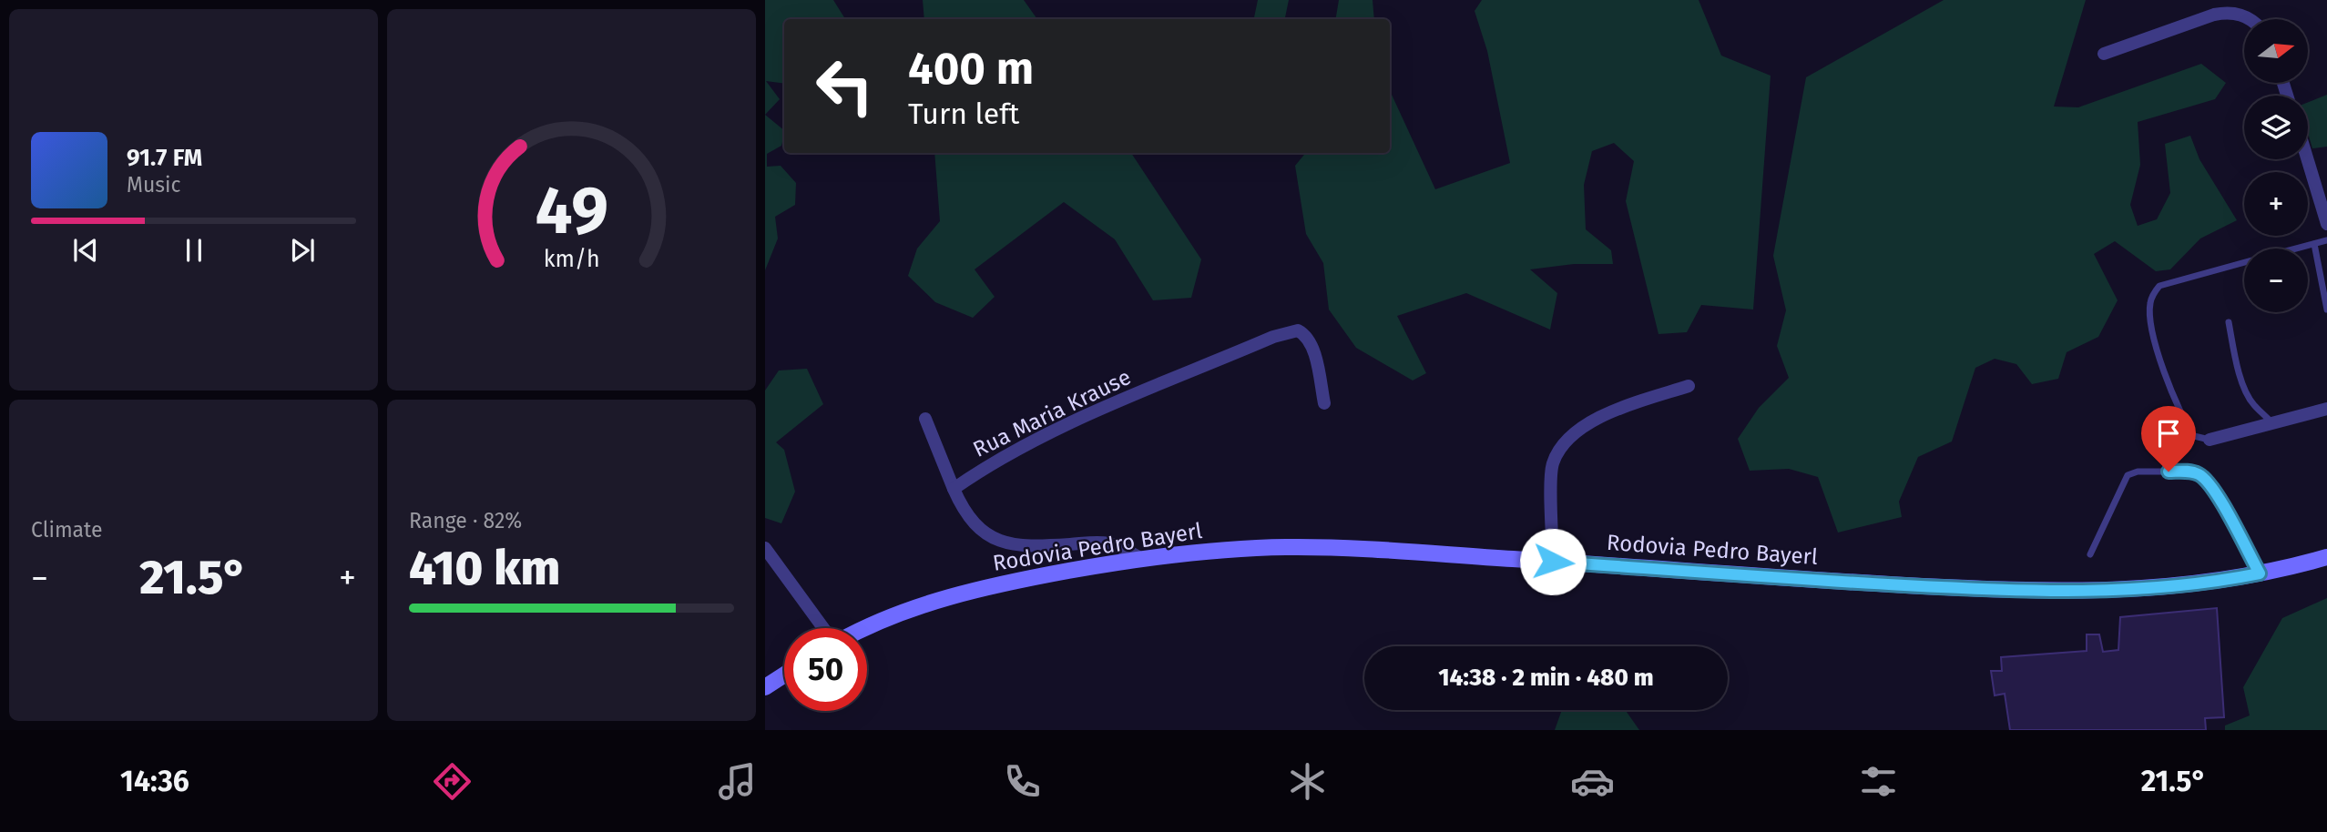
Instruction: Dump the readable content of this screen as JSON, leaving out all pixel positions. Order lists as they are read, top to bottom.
{
  "streets": {
    "main road": ["Rodovia Pedro Bayerl"],
    "street": ["Rua Maria Krause"]
  },
  "north": "right",
  "page": {
    "map_buttons": ["+", "−"],
    "turn": ["400 m", "Turn left"],
    "song": ["91.7 FM", "Music"],
    "tile": [
      "Climate",
      ["Range · 82%", "410 km"]
    ],
    "heat": ["−", "21.5°", "+"],
    "limit": "50",
    "trip": "14:38 · 2 min · 480 m",
    "tabs": ["14:36", "21.5°"],
    "gauge": ["49", "km/h"]
  }
}
